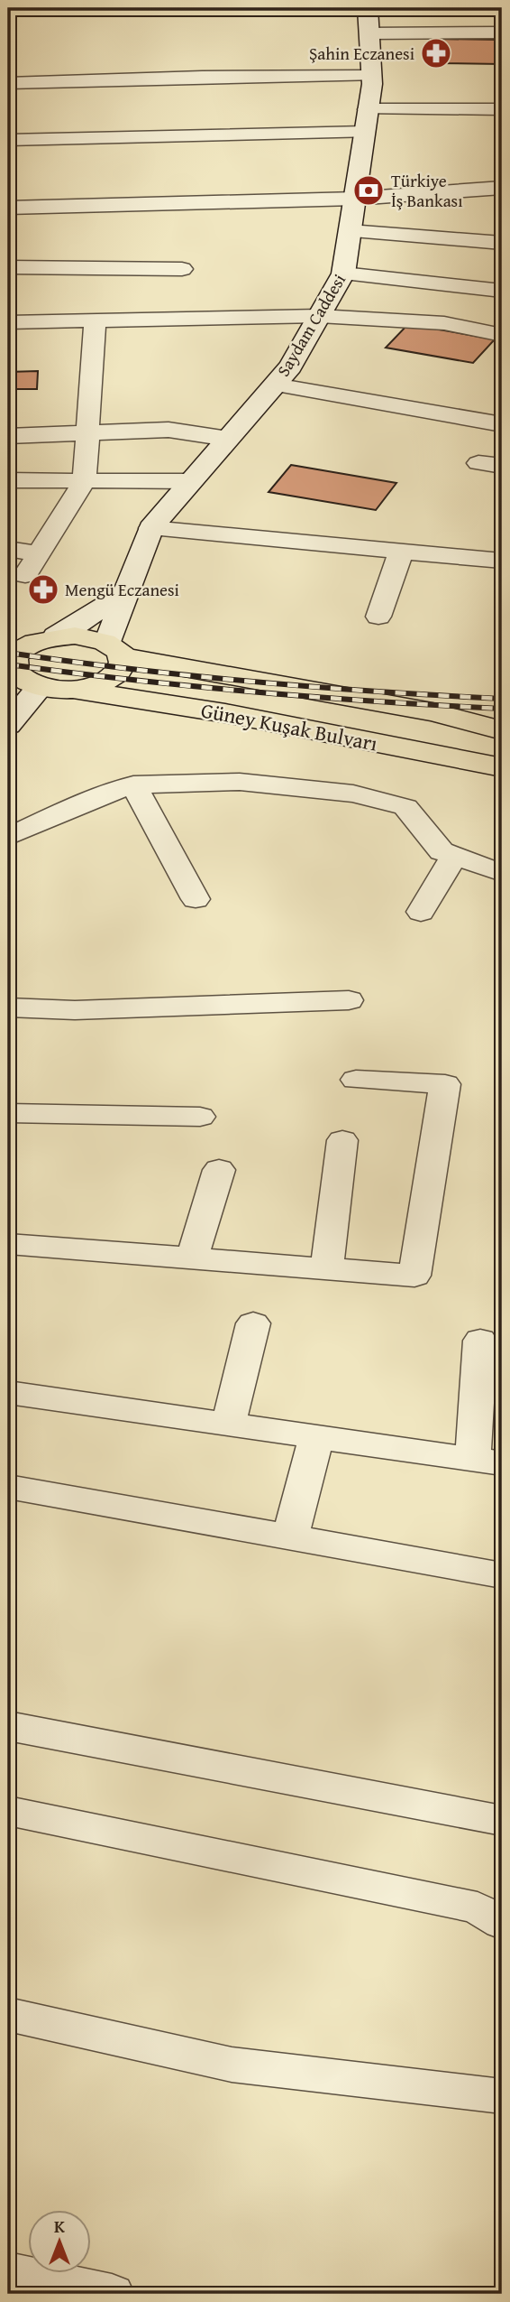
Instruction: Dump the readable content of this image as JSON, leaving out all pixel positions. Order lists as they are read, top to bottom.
{
  "streets": {
    "main road": ["Saydam Caddesi", "Güney Kuşak Bulvarı"]
  },
  "crossings": [
    ["Saydam Caddesi", "Güney Kuşak Bulvarı"]
  ],
  "places": {
    "pharmacy": ["Şahin Eczanesi", "Mengü Eczanesi"],
    "bank": ["Türkiye İş Bankası"]
  },
  "north": "top"
}
